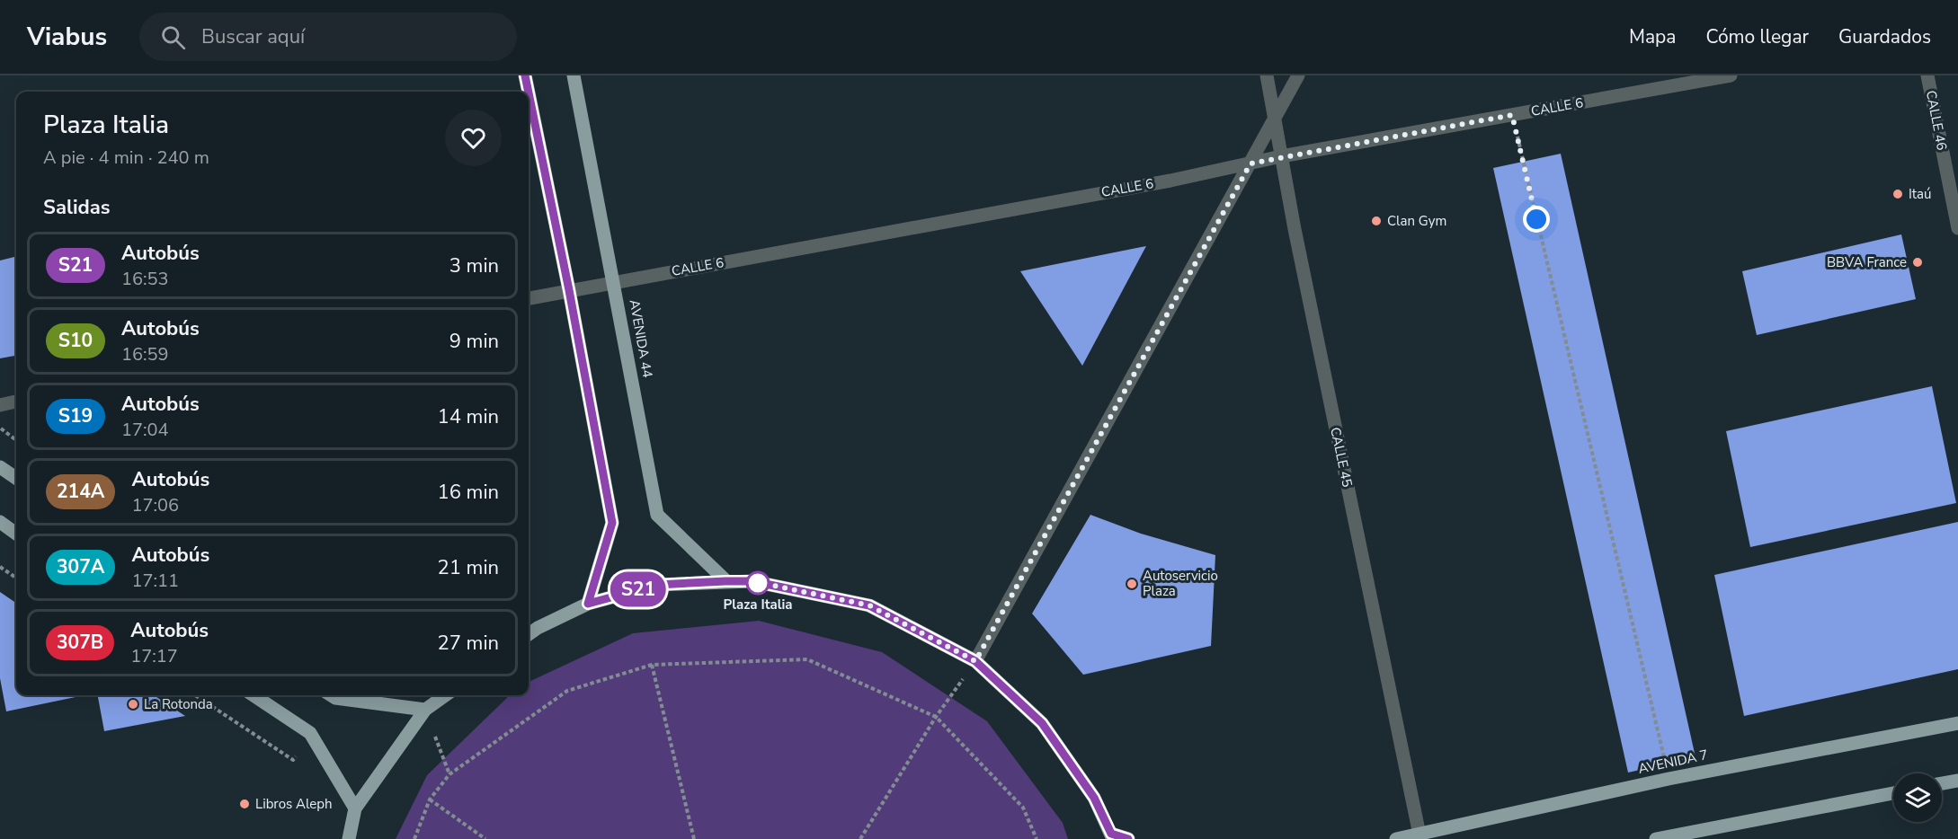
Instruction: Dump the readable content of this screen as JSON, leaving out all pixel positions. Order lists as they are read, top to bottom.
{
  "streets": {
    "main road": ["AVENIDA 44", "AVENIDA 7"],
    "street": ["CALLE 6", "CALLE 46", "CALLE 45"]
  },
  "crossings": [
    ["CALLE 6", "AVENIDA 44"],
    ["CALLE 6", "CALLE 45"],
    ["CALLE 45", "AVENIDA 7"]
  ],
  "places": [
    "Itaú",
    "Clan Gym",
    "BBVA France",
    "Plaza Italia",
    "Autoservicio Plaza",
    "La Rotonda",
    "Libros Aleph"
  ],
  "lines": ["bus line S21"],
  "page": {
    "header": "Viabus",
    "search": "Buscar aquí",
    "nav": ["Mapa", "Cómo llegar", "Guardados"],
    "on_map": "S21",
    "heading": [
      ["Plaza Italia", "A pie · 4 min · 240 m"],
      "Salidas"
    ],
    "list": [
      {
        "mark": "S21",
        "name": "Autobús",
        "note": "16:53",
        "value": "3 min"
      },
      {
        "mark": "S10",
        "name": "Autobús",
        "note": "16:59",
        "value": "9 min"
      },
      {
        "mark": "S19",
        "name": "Autobús",
        "note": "17:04",
        "value": "14 min"
      },
      {
        "mark": "214A",
        "name": "Autobús",
        "note": "17:06",
        "value": "16 min"
      },
      {
        "mark": "307A",
        "name": "Autobús",
        "note": "17:11",
        "value": "21 min"
      },
      {
        "mark": "307B",
        "name": "Autobús",
        "note": "17:17",
        "value": "27 min"
      }
    ]
  }
}
